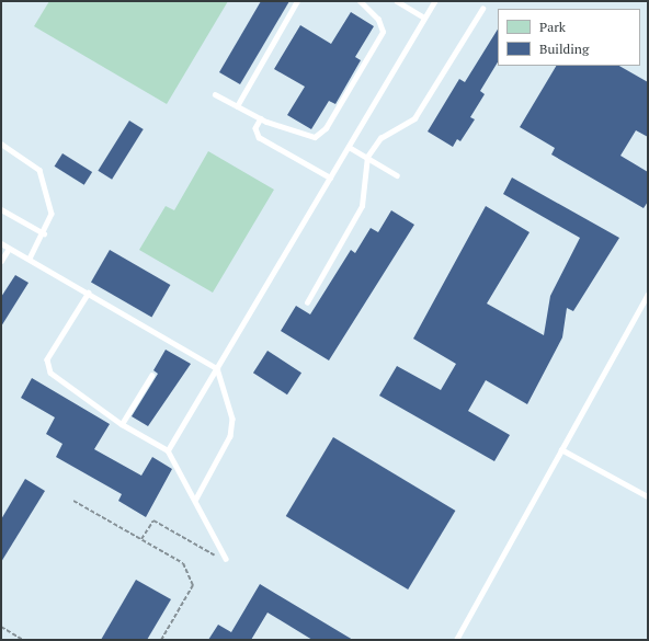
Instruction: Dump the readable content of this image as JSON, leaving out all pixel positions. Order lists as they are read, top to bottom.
{
  "legend": ["Park", "Building"]
}
